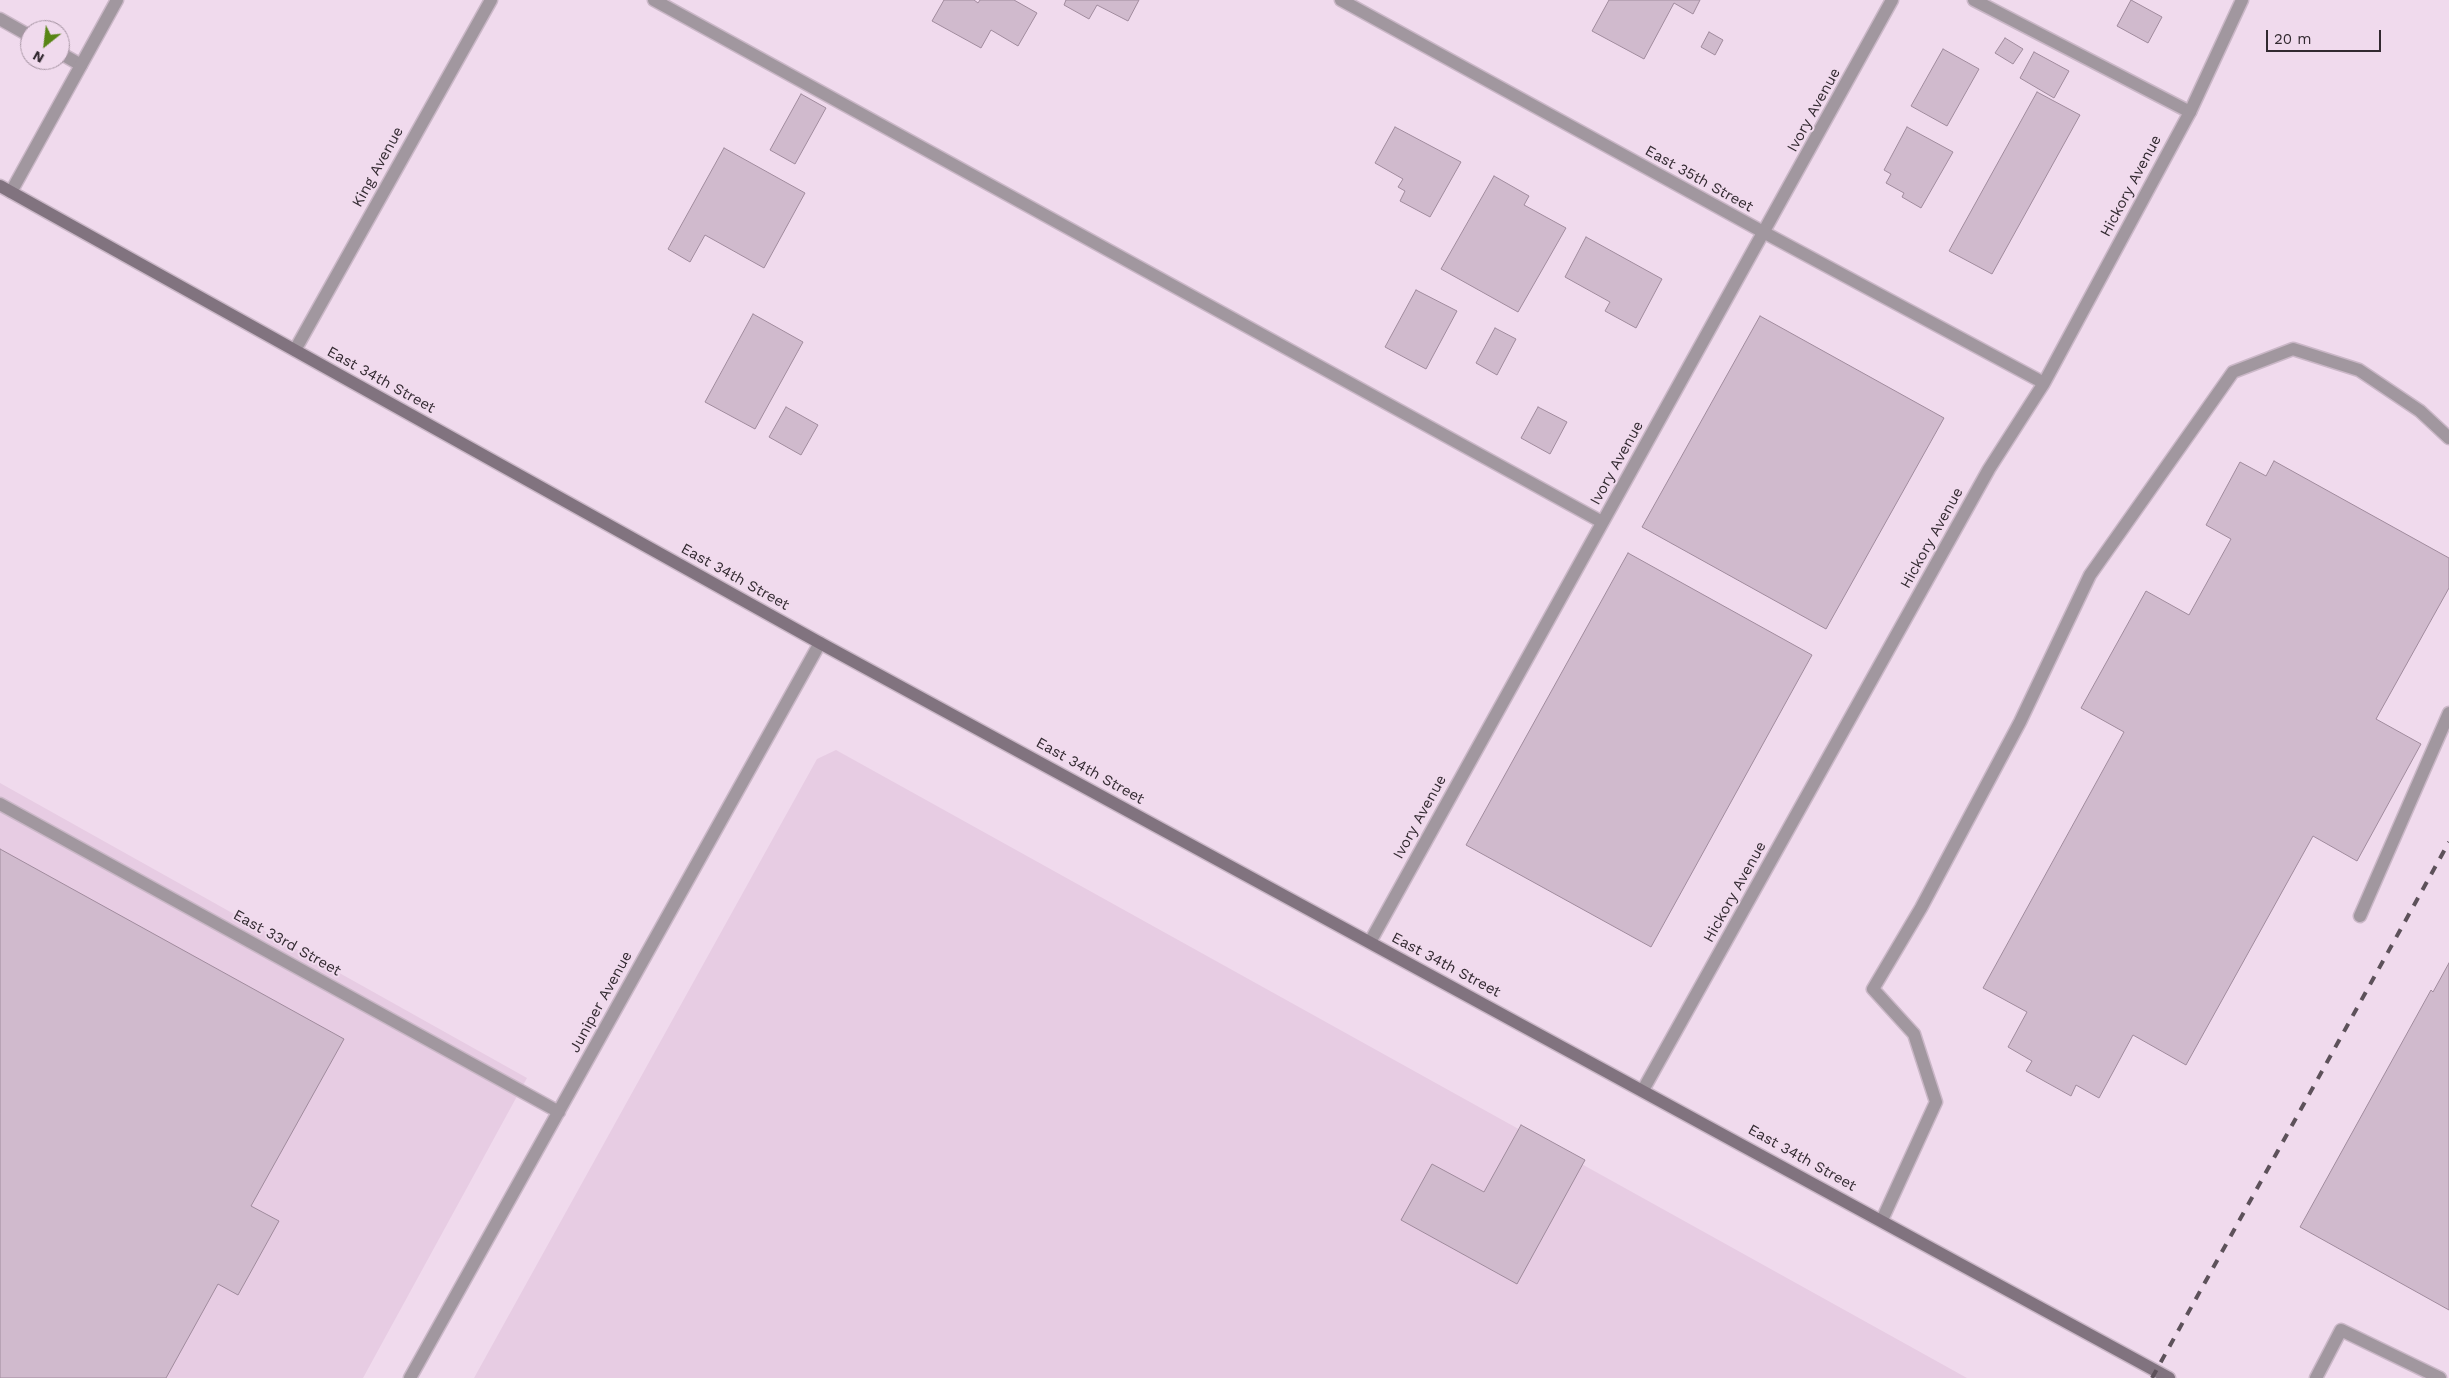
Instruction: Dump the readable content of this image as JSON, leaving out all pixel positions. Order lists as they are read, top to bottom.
{
  "streets": {
    "main road": ["East 34th Street"],
    "street": [
      "Ivory Avenue",
      "King Avenue",
      "East 35th Street",
      "Hickory Avenue",
      "East 33rd Street",
      "Juniper Avenue"
    ]
  },
  "crossings": [
    ["Ivory Avenue", "East 35th Street"],
    ["Ivory Avenue", "East 34th Street"],
    ["King Avenue", "East 34th Street"],
    ["East 35th Street", "Hickory Avenue"],
    ["Hickory Avenue", "East 34th Street"],
    ["East 34th Street", "Juniper Avenue"],
    ["East 33rd Street", "Juniper Avenue"]
  ],
  "scale_bar": "20 m",
  "north": "bottom left"
}
